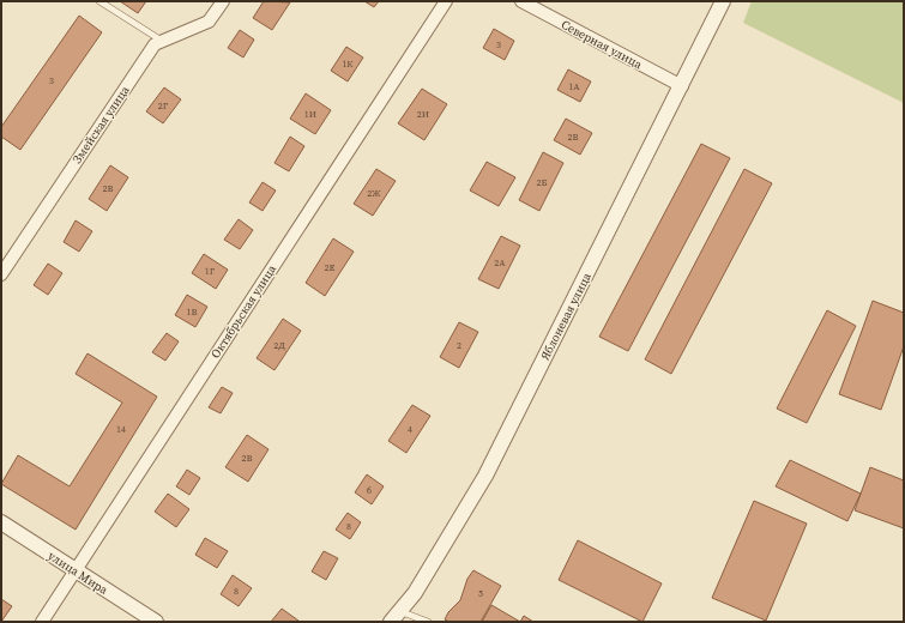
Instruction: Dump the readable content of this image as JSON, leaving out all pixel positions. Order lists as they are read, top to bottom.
{
  "streets": {
    "street": [
      "Северная улица",
      "Змейская улица",
      "Октябрьская улица",
      "Яблоневая улица",
      "улица Мира"
    ]
  },
  "crossings": [
    ["Северная улица", "Яблоневая улица"],
    ["Октябрьская улица", "улица Мира"]
  ],
  "house_numbers": [
    "3",
    "1К",
    "3",
    "1А",
    "2Г",
    "1И",
    "2И",
    "2В",
    "2Б",
    "2В",
    "2Ж",
    "2А",
    "2Е",
    "1Г",
    "1В",
    "2Д",
    "2",
    "14",
    "4",
    "2В",
    "6",
    "8",
    "8",
    "5"
  ]
}
